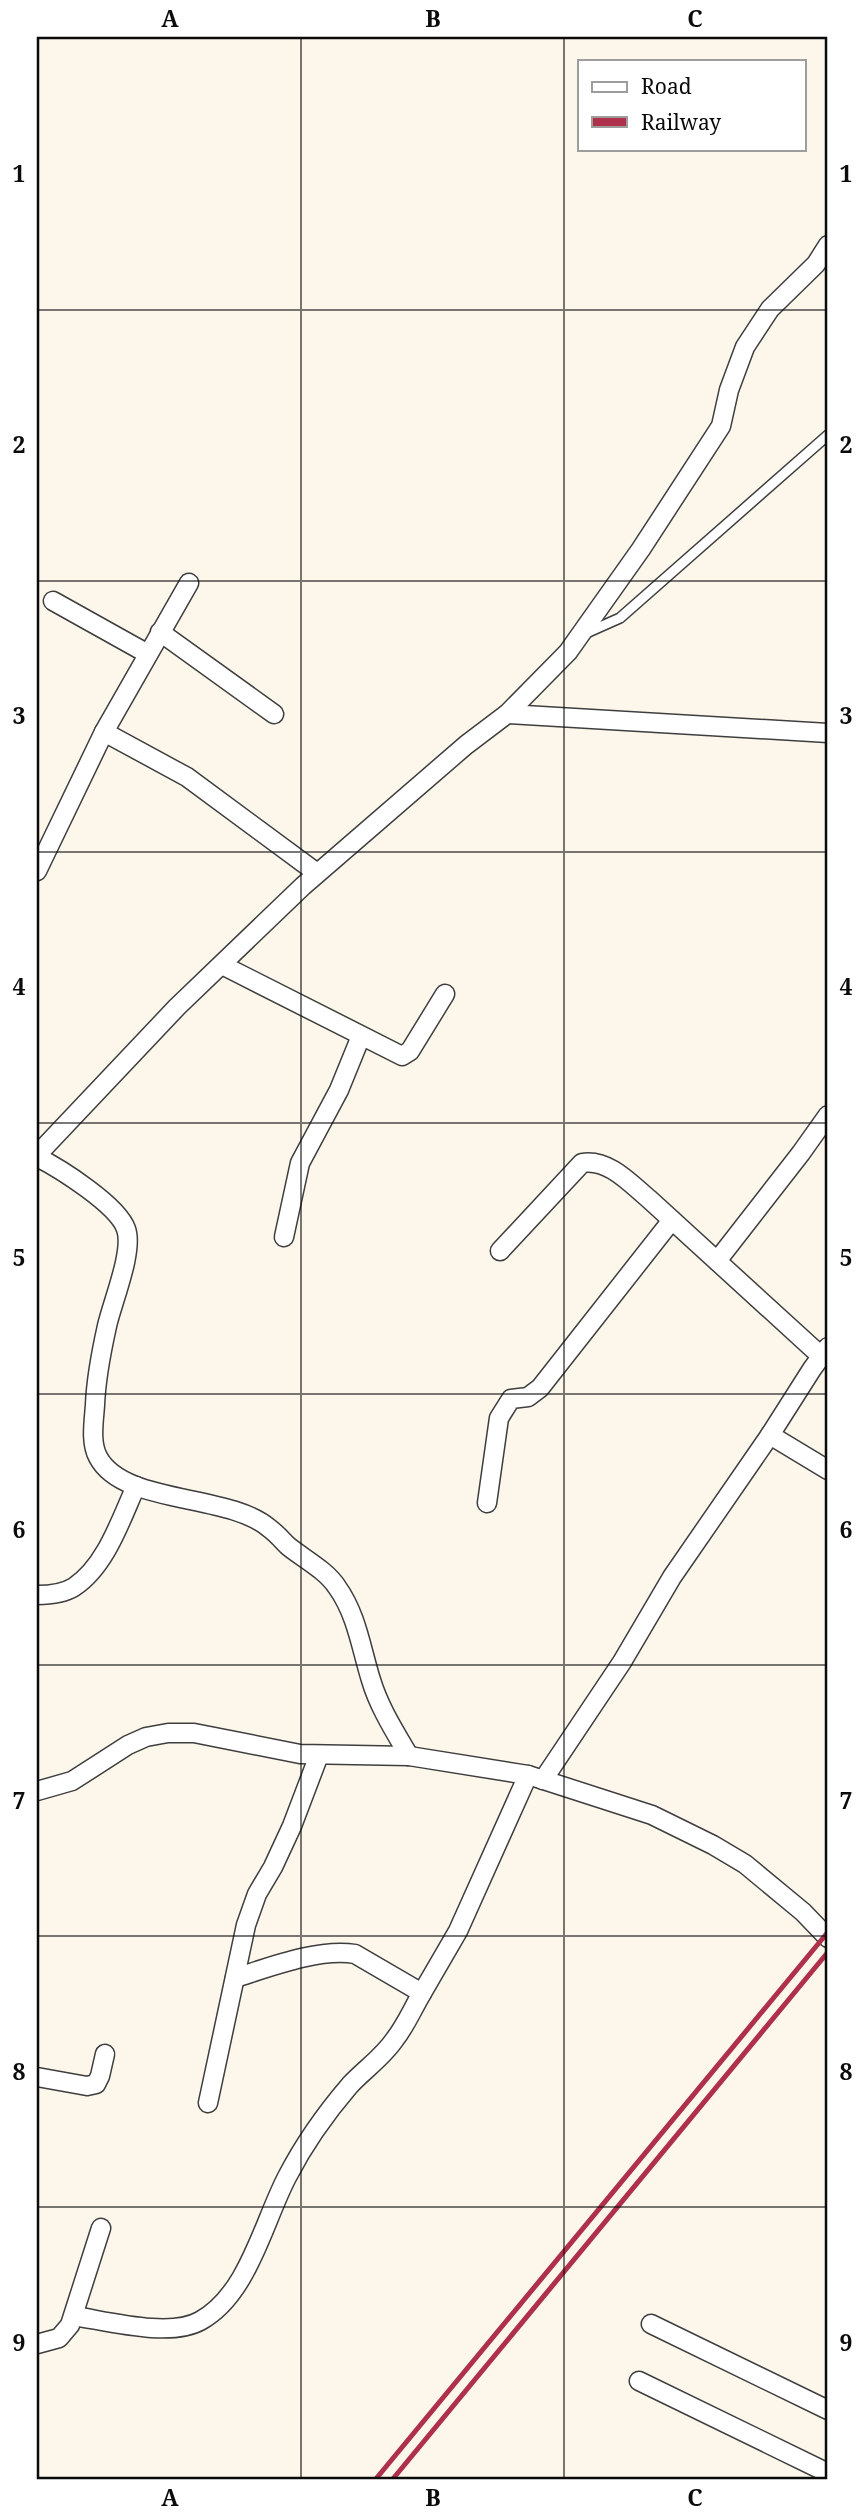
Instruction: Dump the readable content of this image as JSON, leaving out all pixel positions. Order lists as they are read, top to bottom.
{
  "legend": ["Road", "Railway"],
  "grid": {
    "columns": ["A", "B", "C"],
    "rows": [
      "1",
      "2",
      "3",
      "4",
      "5",
      "6",
      "7",
      "8",
      "9"
    ]
  }
}
